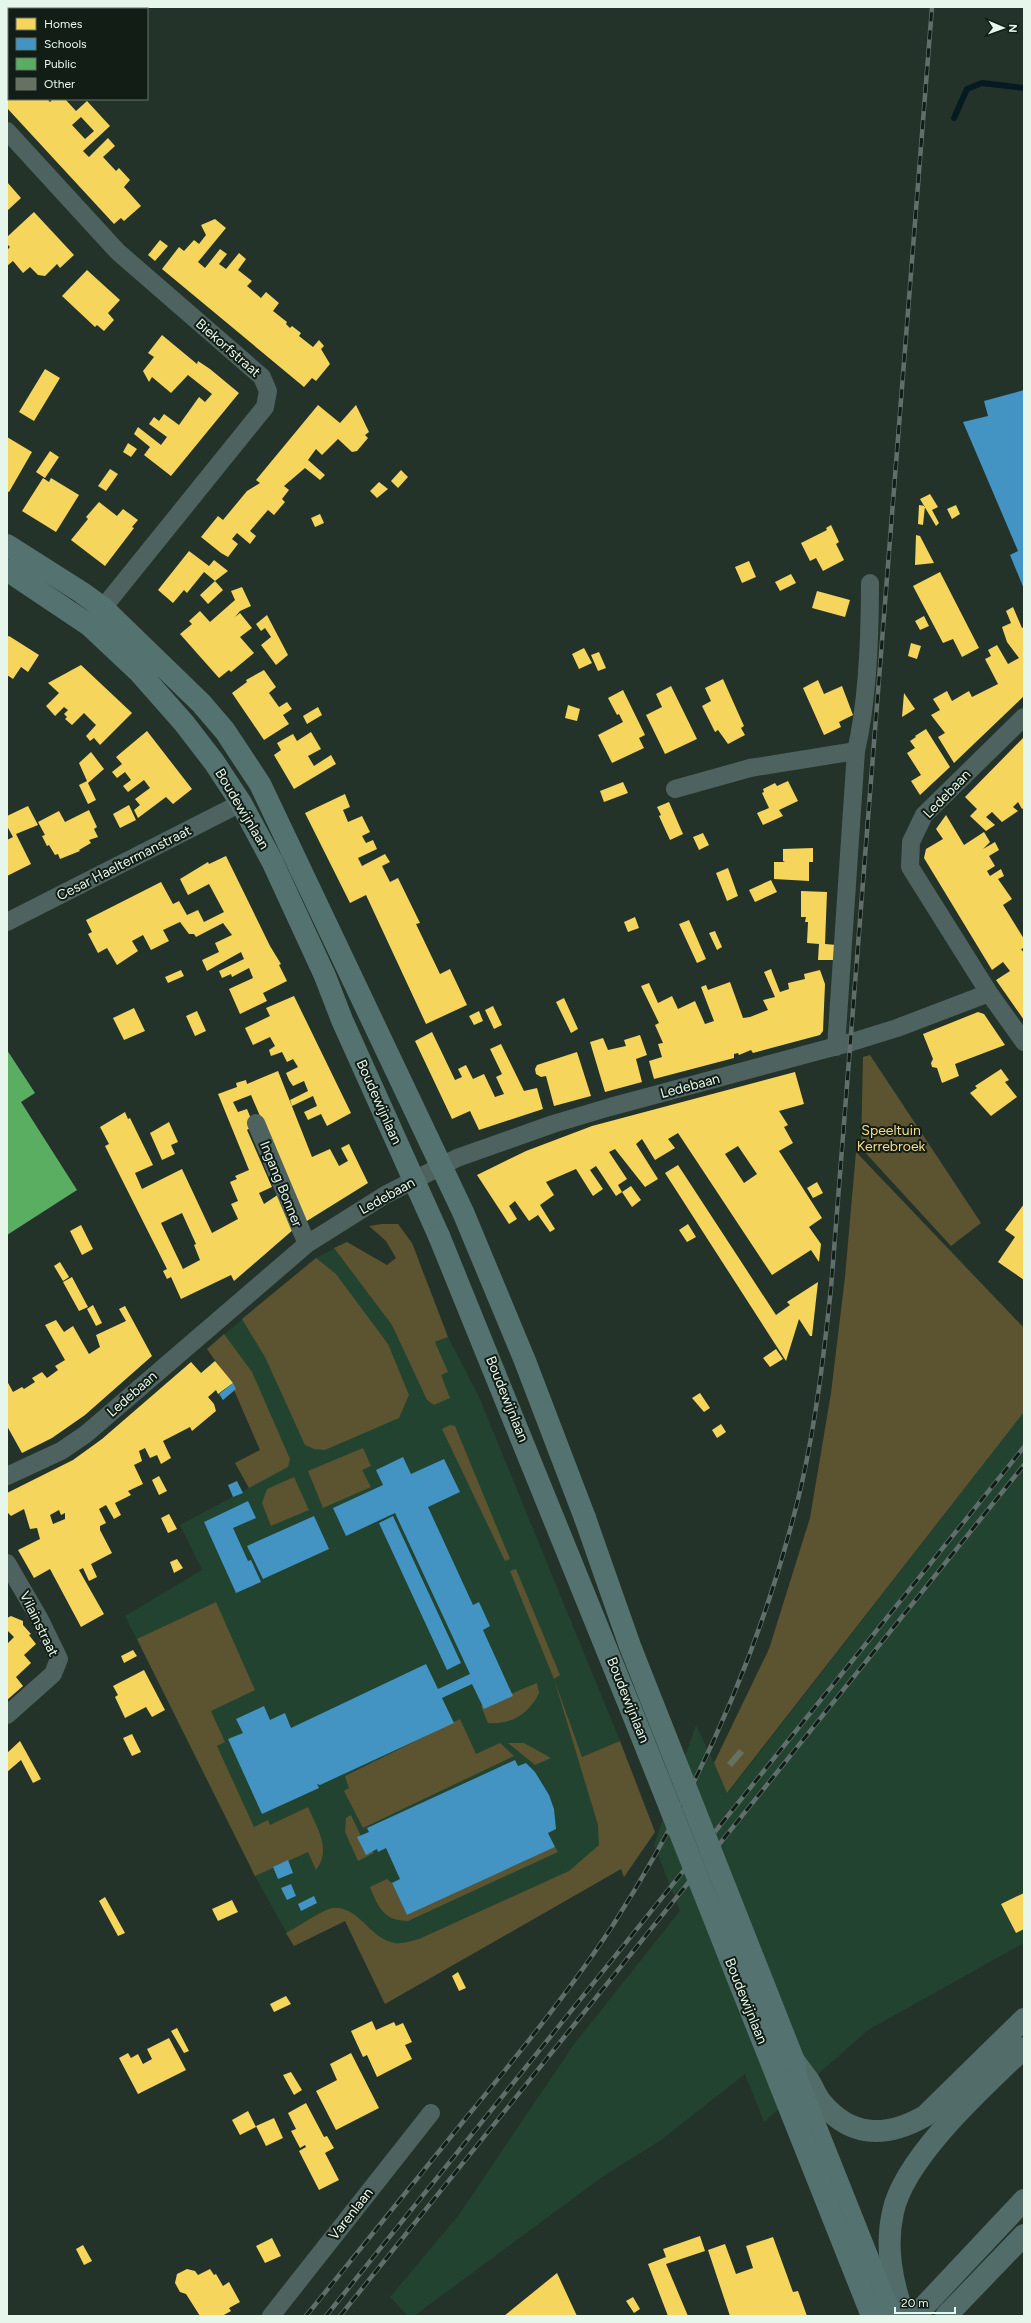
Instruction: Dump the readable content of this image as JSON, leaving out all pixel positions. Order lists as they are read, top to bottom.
{
  "streets": {
    "main road": ["Boudewijnlaan"],
    "street": [
      "Biekorfstraat",
      "Ledebaan",
      "Cesar Haeltermanstraat",
      "Ingang Bonner",
      "Vilainstraat",
      "Varenlaan"
    ]
  },
  "crossings": [
    ["Biekorfstraat", "Boudewijnlaan"],
    ["Ledebaan", "Boudewijnlaan"],
    ["Ledebaan", "Ingang Bonner"],
    ["Boudewijnlaan", "Cesar Haeltermanstraat"]
  ],
  "parks": ["Speeltuin Kerrebroek"],
  "legend": [
    "Homes",
    "Schools",
    "Public",
    "Other"
  ],
  "scale_bar": "20 m",
  "north": "right"
}
